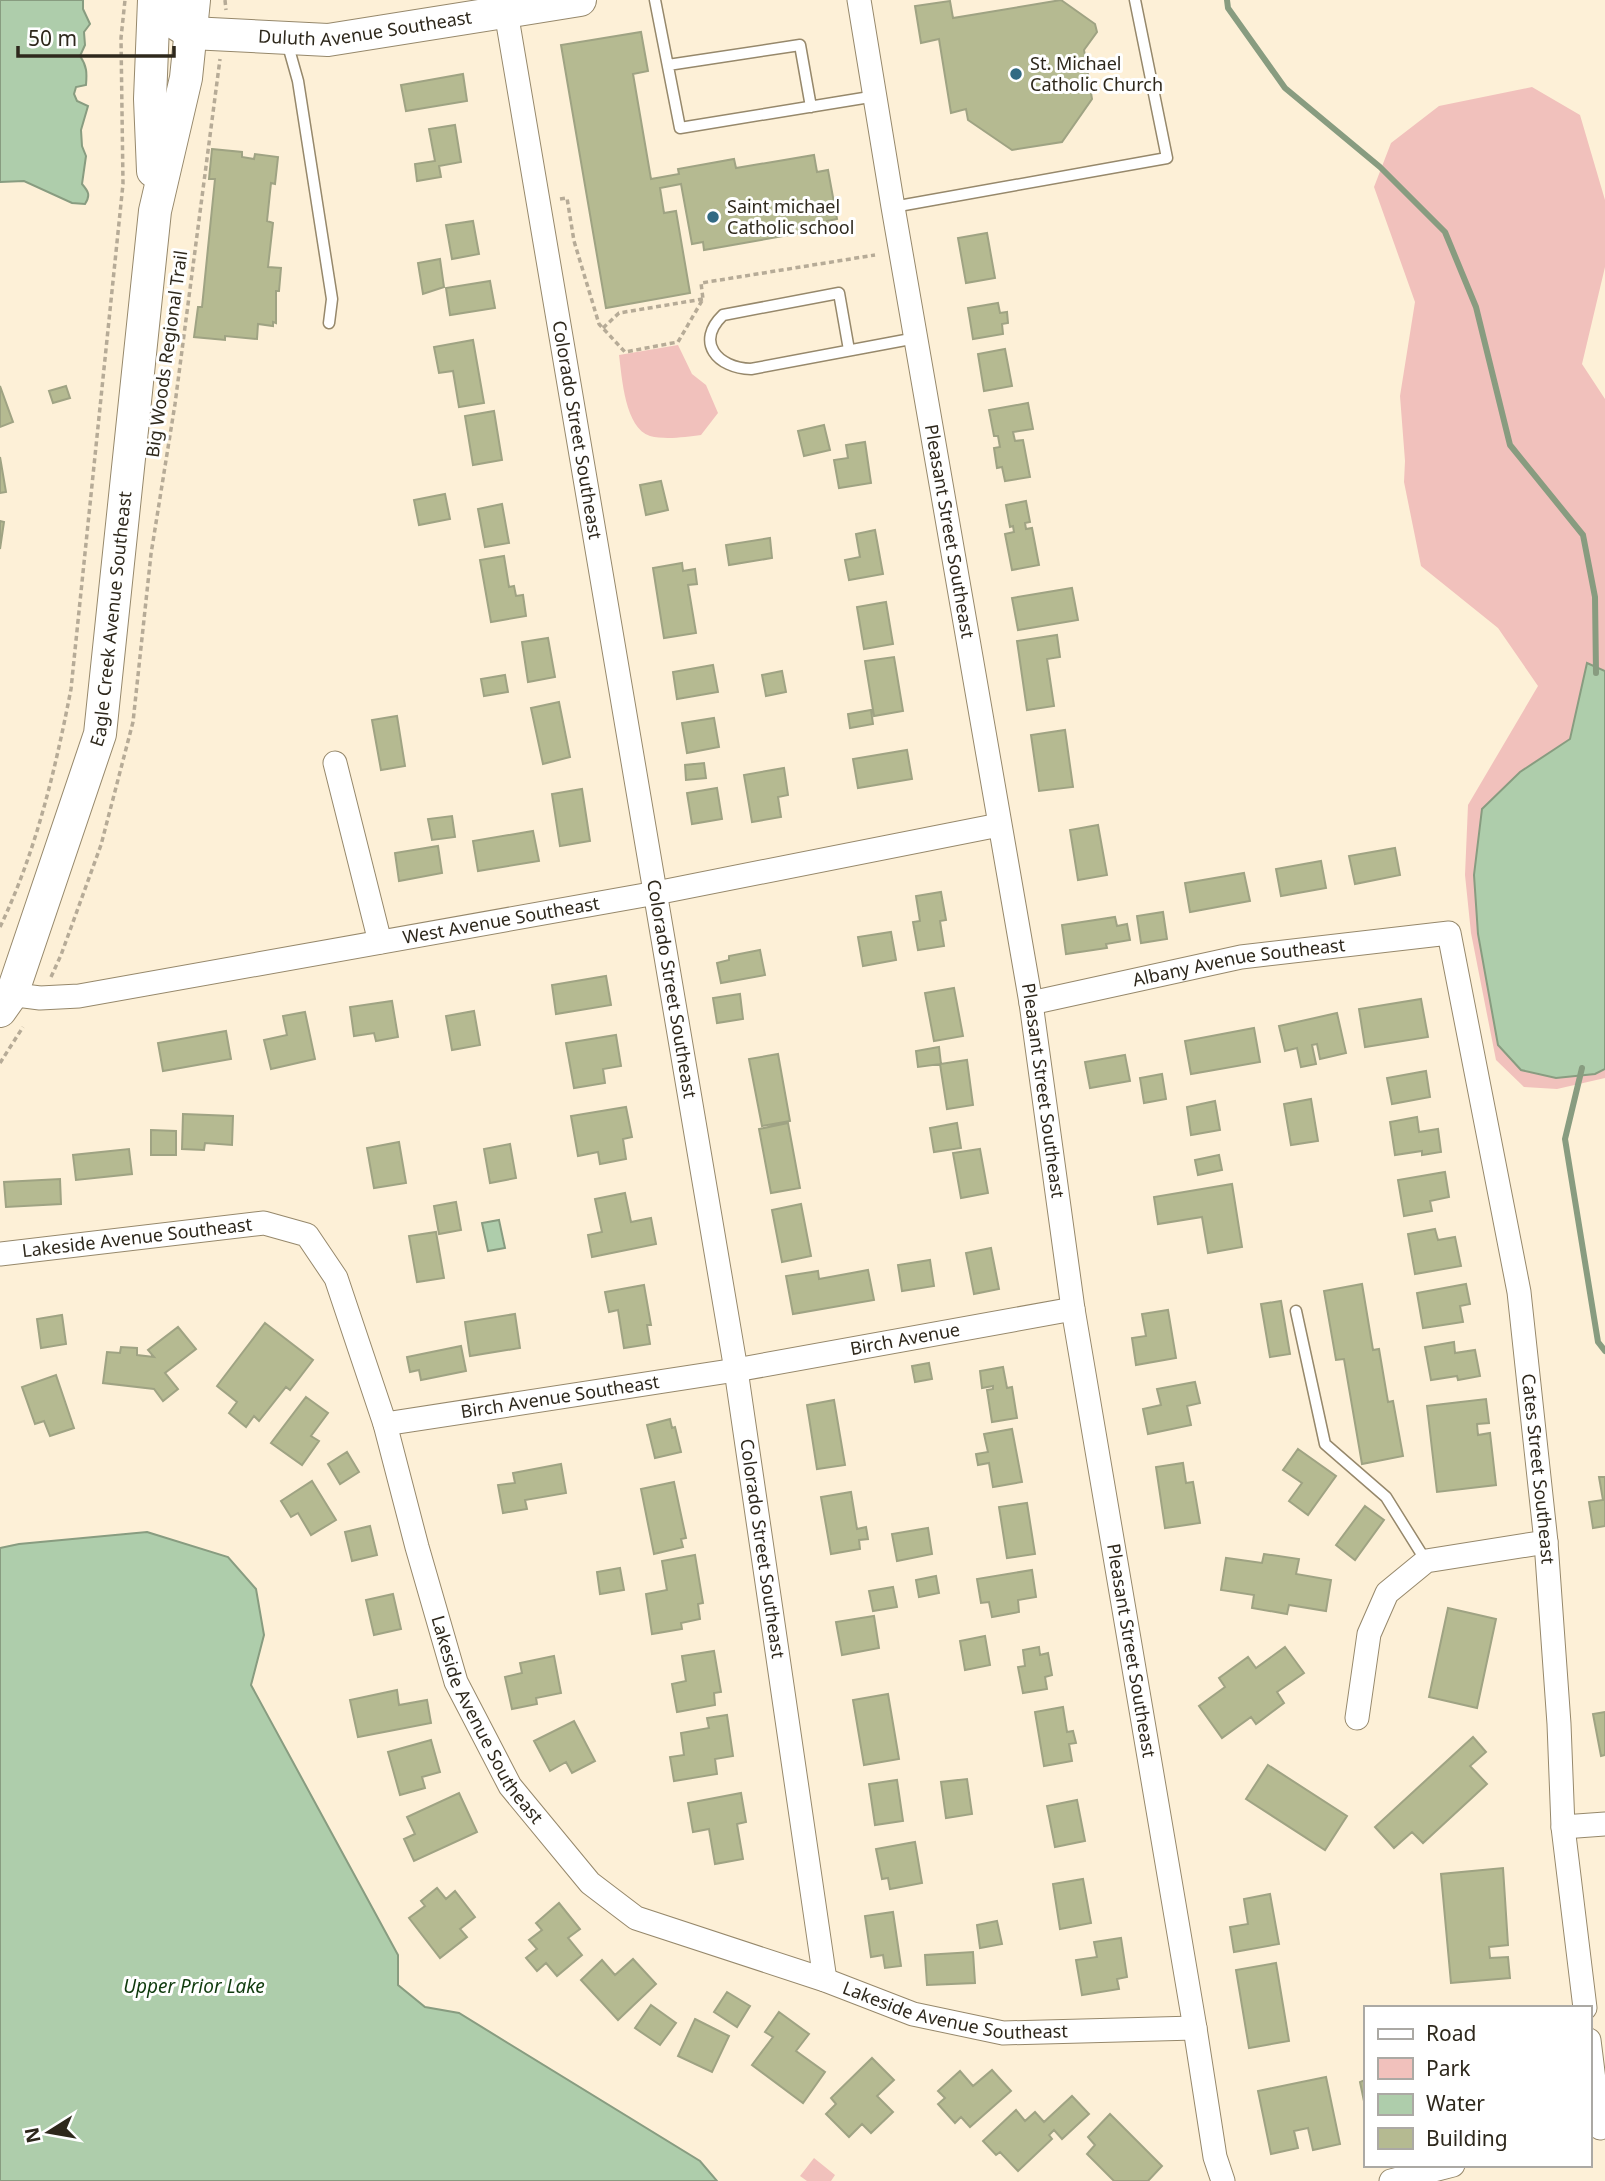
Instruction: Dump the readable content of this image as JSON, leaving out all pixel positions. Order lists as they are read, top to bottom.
{
  "streets": {
    "main road": ["Duluth Avenue Southeast", "Eagle Creek Avenue Southeast"],
    "street": [
      "Colorado Street Southeast",
      "Pleasant Street Southeast",
      "West Avenue Southeast",
      "Albany Avenue Southeast",
      "Lakeside Avenue Southeast",
      "Birch Avenue",
      "Birch Avenue Southeast",
      "Cates Street Southeast"
    ],
    "path": ["Big Woods Regional Trail"]
  },
  "crossings": [
    ["Duluth Avenue Southeast", "Big Woods Regional Trail"],
    ["Duluth Avenue Southeast", "Colorado Street Southeast"],
    ["Duluth Avenue Southeast", "Eagle Creek Avenue Southeast"],
    ["Big Woods Regional Trail", "Eagle Creek Avenue Southeast"],
    ["Big Woods Regional Trail", "West Avenue Southeast"],
    ["Colorado Street Southeast", "West Avenue Southeast"],
    ["Colorado Street Southeast", "Lakeside Avenue Southeast"],
    ["Colorado Street Southeast", "Birch Avenue"],
    ["Colorado Street Southeast", "Birch Avenue Southeast"],
    ["Pleasant Street Southeast", "West Avenue Southeast"],
    ["Pleasant Street Southeast", "Albany Avenue Southeast"],
    ["Pleasant Street Southeast", "Lakeside Avenue Southeast"],
    ["Pleasant Street Southeast", "Birch Avenue"],
    ["Eagle Creek Avenue Southeast", "West Avenue Southeast"],
    ["Albany Avenue Southeast", "Cates Street Southeast"],
    ["Lakeside Avenue Southeast", "Birch Avenue Southeast"],
    ["Birch Avenue", "Birch Avenue Southeast"]
  ],
  "water": ["Upper Prior Lake"],
  "places": ["St. Michael Catholic Church", "Saint michael Catholic school"],
  "legend": [
    "Road",
    "Park",
    "Water",
    "Building"
  ],
  "scale_bar": "50 m",
  "north": "left"
}
